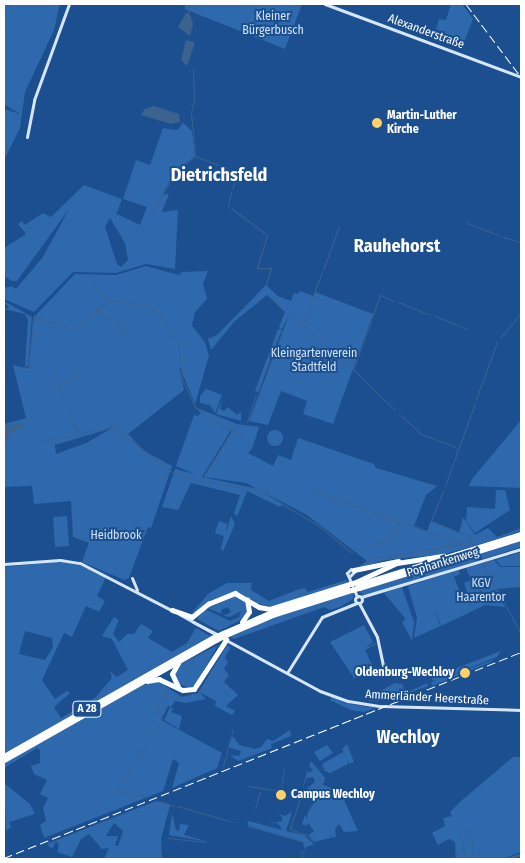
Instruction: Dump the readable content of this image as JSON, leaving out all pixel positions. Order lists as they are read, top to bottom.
{
  "streets": {
    "highway": ["A 28"],
    "street": ["Alexanderstraße", "Pophankenweg", "Ammerländer Heerstraße"]
  },
  "crossings": [
    ["Pophankenweg", "Ammerländer Heerstraße"],
    ["Ammerländer Heerstraße", "A 28"]
  ],
  "districts": ["Dietrichsfeld", "Rauhehorst", "Wechloy"],
  "parks": [
    "Kleiner Bürgerbusch",
    "Kleingartenverein Stadtfeld",
    "Heidbrook",
    "KGV Haarentor"
  ],
  "places": ["Martin-Luther Kirche", "Oldenburg-Wechloy", "Campus Wechloy"]
}
